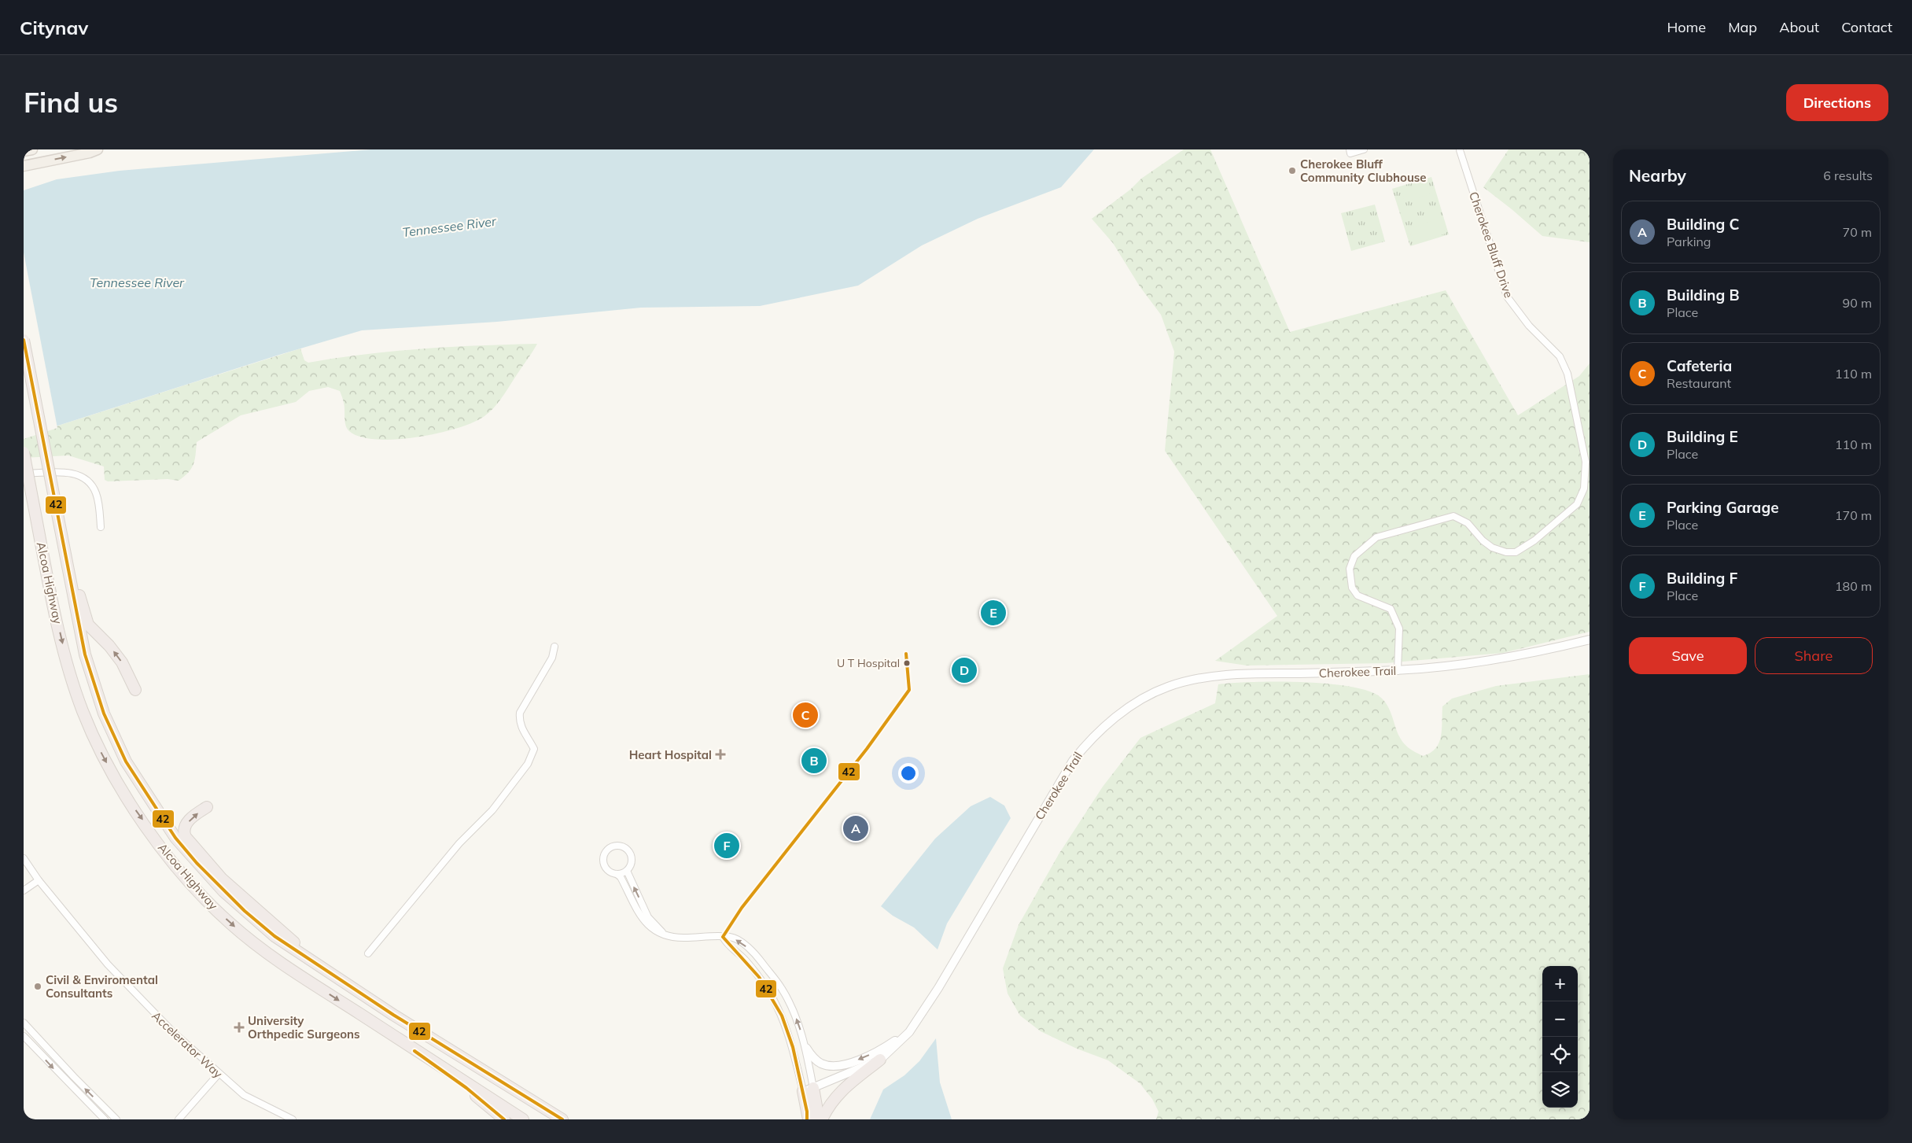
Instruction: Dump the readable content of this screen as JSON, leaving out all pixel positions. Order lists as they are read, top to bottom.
{
  "streets": {
    "highway": ["Alcoa Highway"],
    "street": ["Cherokee Bluff Drive", "Cherokee Trail", "Accelerator Way"]
  },
  "crossings": [
    ["Cherokee Bluff Drive", "Cherokee Trail"]
  ],
  "water": ["Tennessee River"],
  "places": {
    "other": ["Cherokee Bluff Community Clubhouse", "U T Hospital", "Civil & Enviromental Consultants"],
    "health": ["Heart Hospital", "University Orthpedic Surgeons"]
  },
  "lines": ["transit line 42"],
  "page": {
    "header": "Citynav",
    "nav": [
      "Home",
      "Map",
      "About",
      "Contact"
    ],
    "buttons": [
      "Directions",
      ["Save", "Share"]
    ],
    "title": "Find us",
    "heading": ["Nearby", "6 results"],
    "list": [
      {
        "mark": "A",
        "name": "Building C",
        "note": "Parking",
        "value": "70 m"
      },
      {
        "mark": "B",
        "name": "Building B",
        "note": "Place",
        "value": "90 m"
      },
      {
        "mark": "C",
        "name": "Cafeteria",
        "note": "Restaurant",
        "value": "110 m"
      },
      {
        "mark": "D",
        "name": "Building E",
        "note": "Place",
        "value": "110 m"
      },
      {
        "mark": "E",
        "name": "Parking Garage",
        "note": "Place",
        "value": "170 m"
      },
      {
        "mark": "F",
        "name": "Building F",
        "note": "Place",
        "value": "180 m"
      }
    ],
    "pins": [
      "E",
      "D",
      "C",
      "B",
      "A",
      "F"
    ],
    "map_buttons": ["+", "−"]
  }
}
